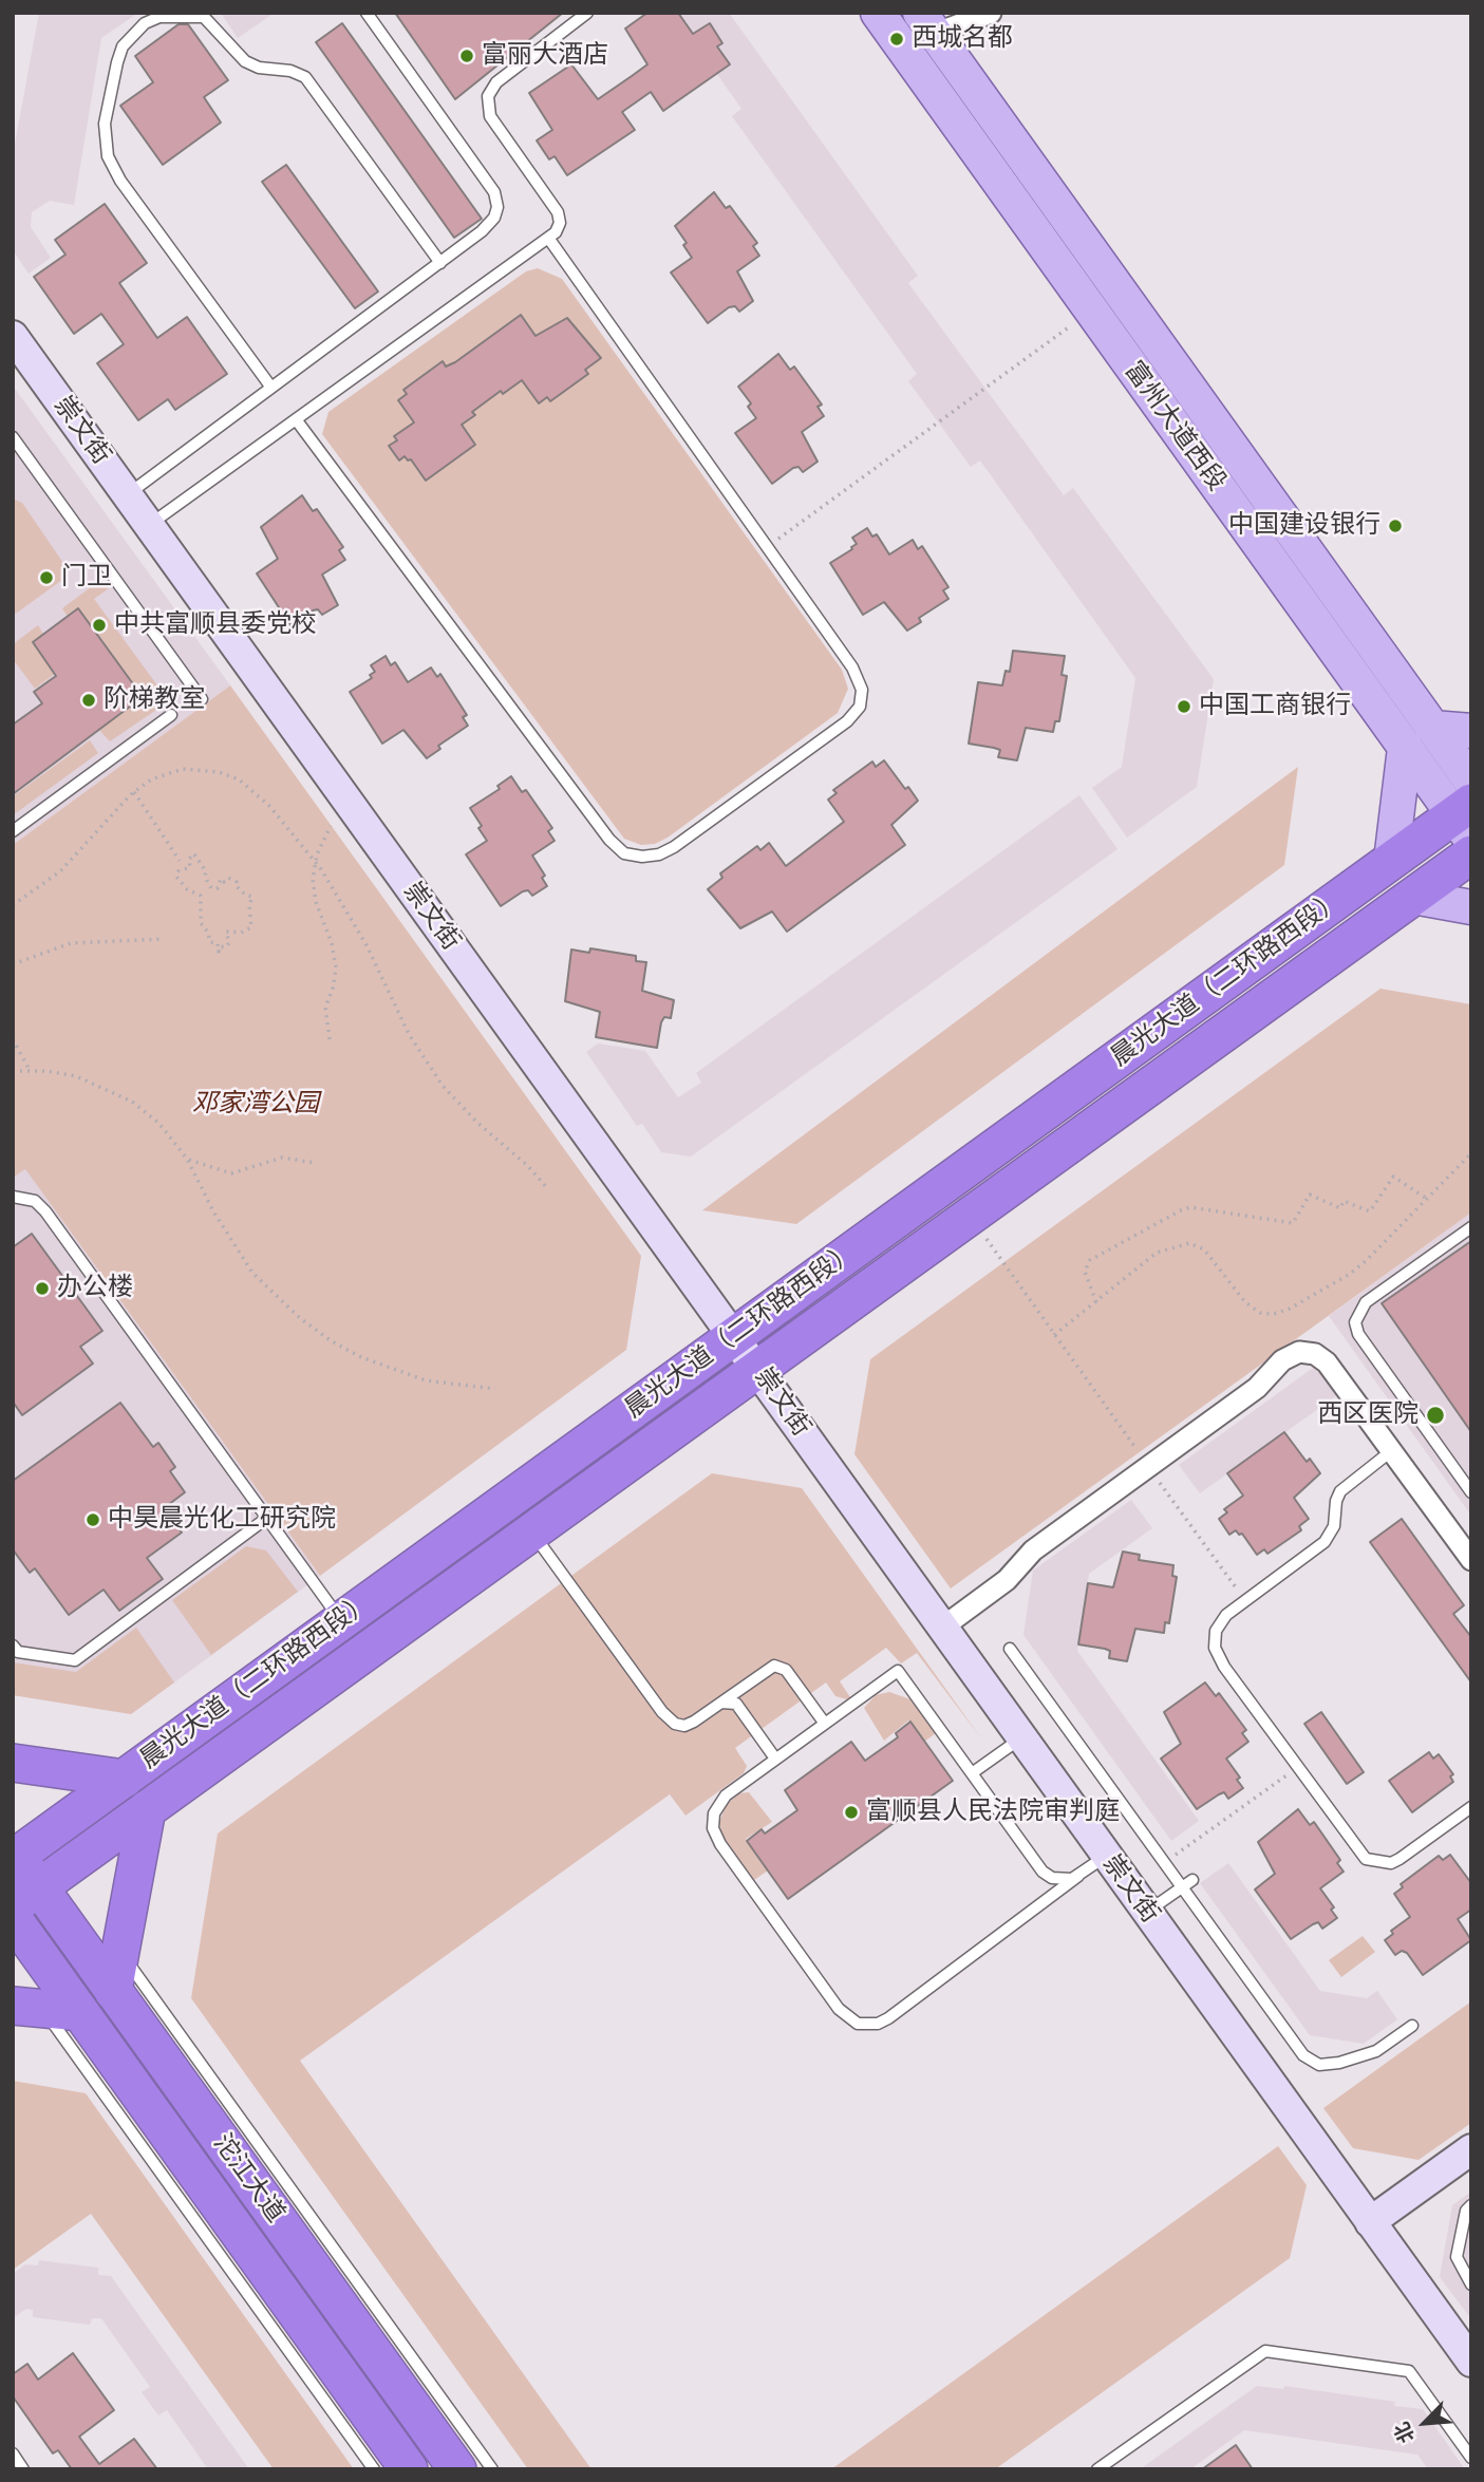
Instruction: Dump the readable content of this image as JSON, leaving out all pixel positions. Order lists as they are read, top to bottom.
{
  "streets": {
    "highway": ["晨光大道（二环路西段）", "沱江大道"],
    "main road": ["富州大道西段"],
    "street": ["崇文街"]
  },
  "crossings": [
    ["富州大道西段", "晨光大道（二环路西段）"],
    ["崇文街", "晨光大道（二环路西段）"],
    ["晨光大道（二环路西段）", "沱江大道"]
  ],
  "parks": ["邓家湾公园"],
  "places": [
    "西城名都",
    "富丽大酒店",
    "中国建设银行",
    "门卫",
    "中共富顺县委党校",
    "阶梯教室",
    "中国工商银行",
    "办公楼",
    "西区医院",
    "中昊晨光化工研究院",
    "富顺县人民法院审判庭"
  ],
  "north": "bottom left"
}
